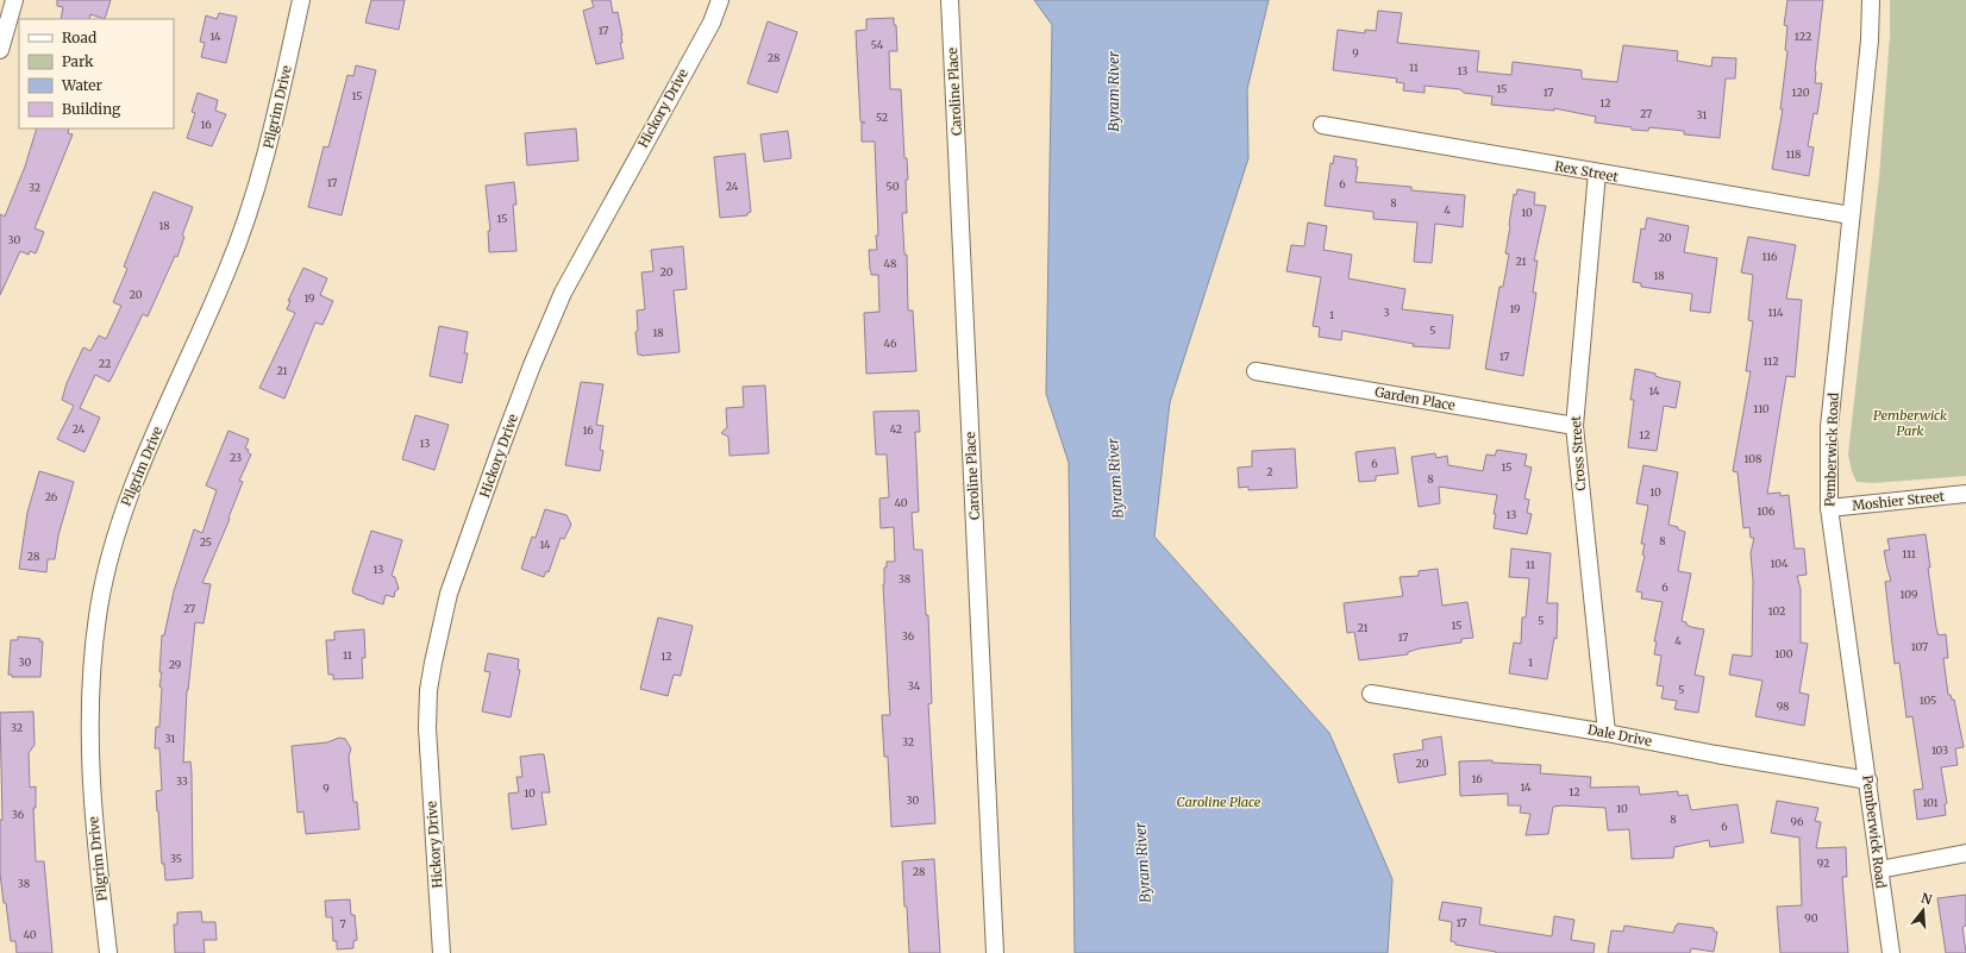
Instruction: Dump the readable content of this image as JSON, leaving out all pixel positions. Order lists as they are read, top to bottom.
{
  "streets": {
    "street": [
      "Caroline Place",
      "Pilgrim Drive",
      "Hickory Drive",
      "Rex Street",
      "Garden Place",
      "Pemberwick Road",
      "Cross Street",
      "Moshier Street",
      "Dale Drive"
    ]
  },
  "crossings": [
    ["Rex Street", "Pemberwick Road"],
    ["Rex Street", "Cross Street"],
    ["Garden Place", "Cross Street"],
    ["Pemberwick Road", "Moshier Street"],
    ["Pemberwick Road", "Dale Drive"],
    ["Cross Street", "Dale Drive"]
  ],
  "water": ["Byram River"],
  "parks": ["Pemberwick Park", "Caroline Place"],
  "house_numbers": [
    "17",
    "14",
    "122",
    "54",
    "9",
    "28",
    "11",
    "13",
    "15",
    "17",
    "120",
    "15",
    "12",
    "27",
    "31",
    "52",
    "16",
    "118",
    "17",
    "6",
    "24",
    "50",
    "32",
    "8",
    "4",
    "10",
    "15",
    "18",
    "20",
    "30",
    "116",
    "21",
    "48",
    "20",
    "18",
    "20",
    "19",
    "19",
    "3",
    "114",
    "1",
    "5",
    "18",
    "46",
    "17",
    "112",
    "22",
    "21",
    "14",
    "110",
    "24",
    "42",
    "16",
    "12",
    "13",
    "23",
    "108",
    "6",
    "15",
    "2",
    "8",
    "10",
    "26",
    "40",
    "106",
    "13",
    "8",
    "25",
    "14",
    "111",
    "28",
    "104",
    "11",
    "13",
    "38",
    "6",
    "109",
    "27",
    "102",
    "5",
    "15",
    "21",
    "36",
    "17",
    "4",
    "107",
    "100",
    "11",
    "12",
    "30",
    "1",
    "29",
    "34",
    "5",
    "105",
    "98",
    "32",
    "31",
    "32",
    "103",
    "20",
    "16",
    "33",
    "14",
    "9",
    "12",
    "10",
    "30",
    "101",
    "10",
    "36",
    "8",
    "96",
    "6",
    "35",
    "92",
    "28",
    "38",
    "90",
    "17",
    "7",
    "40"
  ],
  "legend": [
    "Road",
    "Park",
    "Water",
    "Building"
  ],
  "north": "top"
}
